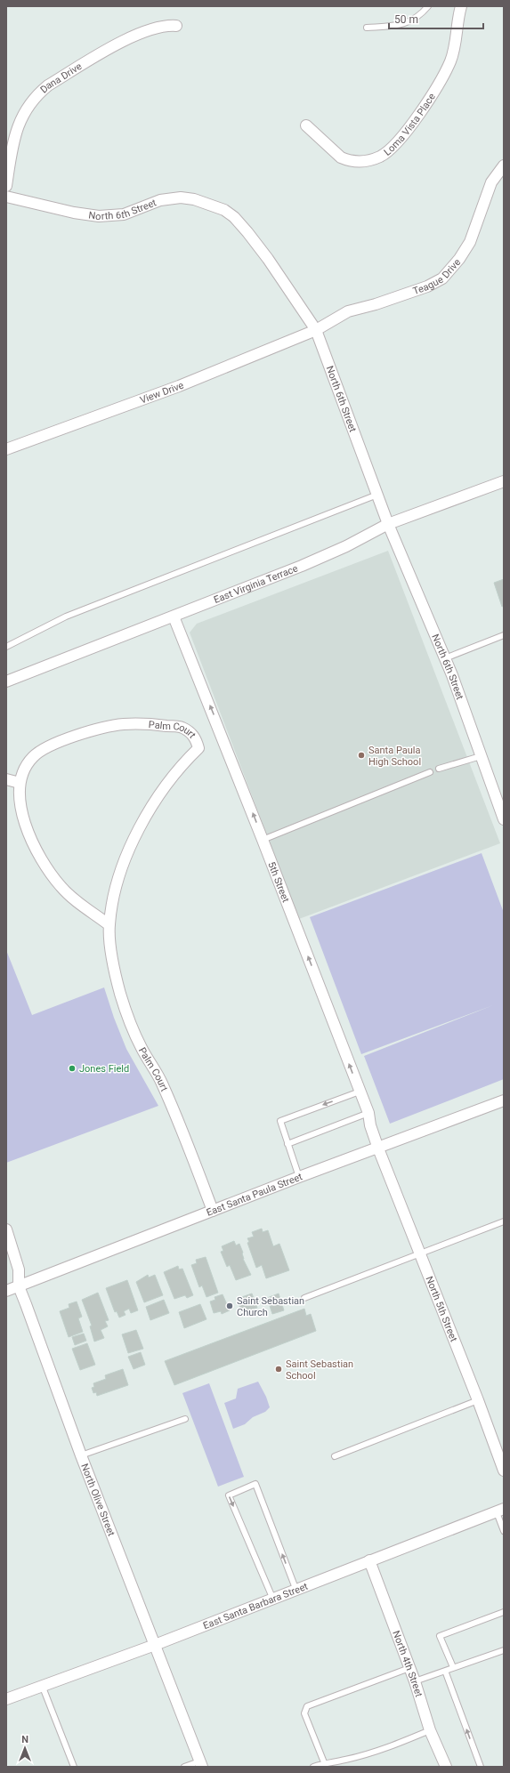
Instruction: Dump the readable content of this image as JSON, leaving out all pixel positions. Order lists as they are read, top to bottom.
{
  "streets": {
    "street": [
      "Dana Drive",
      "Loma Vista Place",
      "North 6th Street",
      "Teague Drive",
      "View Drive",
      "East Virginia Terrace",
      "Palm Court",
      "5th Street",
      "East Santa Paula Street",
      "North 5th Street",
      "North Olive Street",
      "East Santa Barbara Street",
      "North 4th Street"
    ]
  },
  "crossings": [
    ["North 6th Street", "Teague Drive"],
    ["North 6th Street", "View Drive"],
    ["North 6th Street", "East Virginia Terrace"],
    ["Teague Drive", "View Drive"],
    ["East Virginia Terrace", "5th Street"],
    ["Palm Court", "East Santa Paula Street"],
    ["5th Street", "East Santa Paula Street"],
    ["5th Street", "North 5th Street"],
    ["East Santa Paula Street", "North 5th Street"],
    ["East Santa Paula Street", "North Olive Street"],
    ["North Olive Street", "East Santa Barbara Street"],
    ["East Santa Barbara Street", "North 4th Street"]
  ],
  "one_way": ["5th Street"],
  "places": [
    "Santa Paula High School",
    "Jones Field",
    "Saint Sebastian Church",
    "Saint Sebastian School"
  ],
  "scale_bar": "50 m",
  "north": "top"
}
